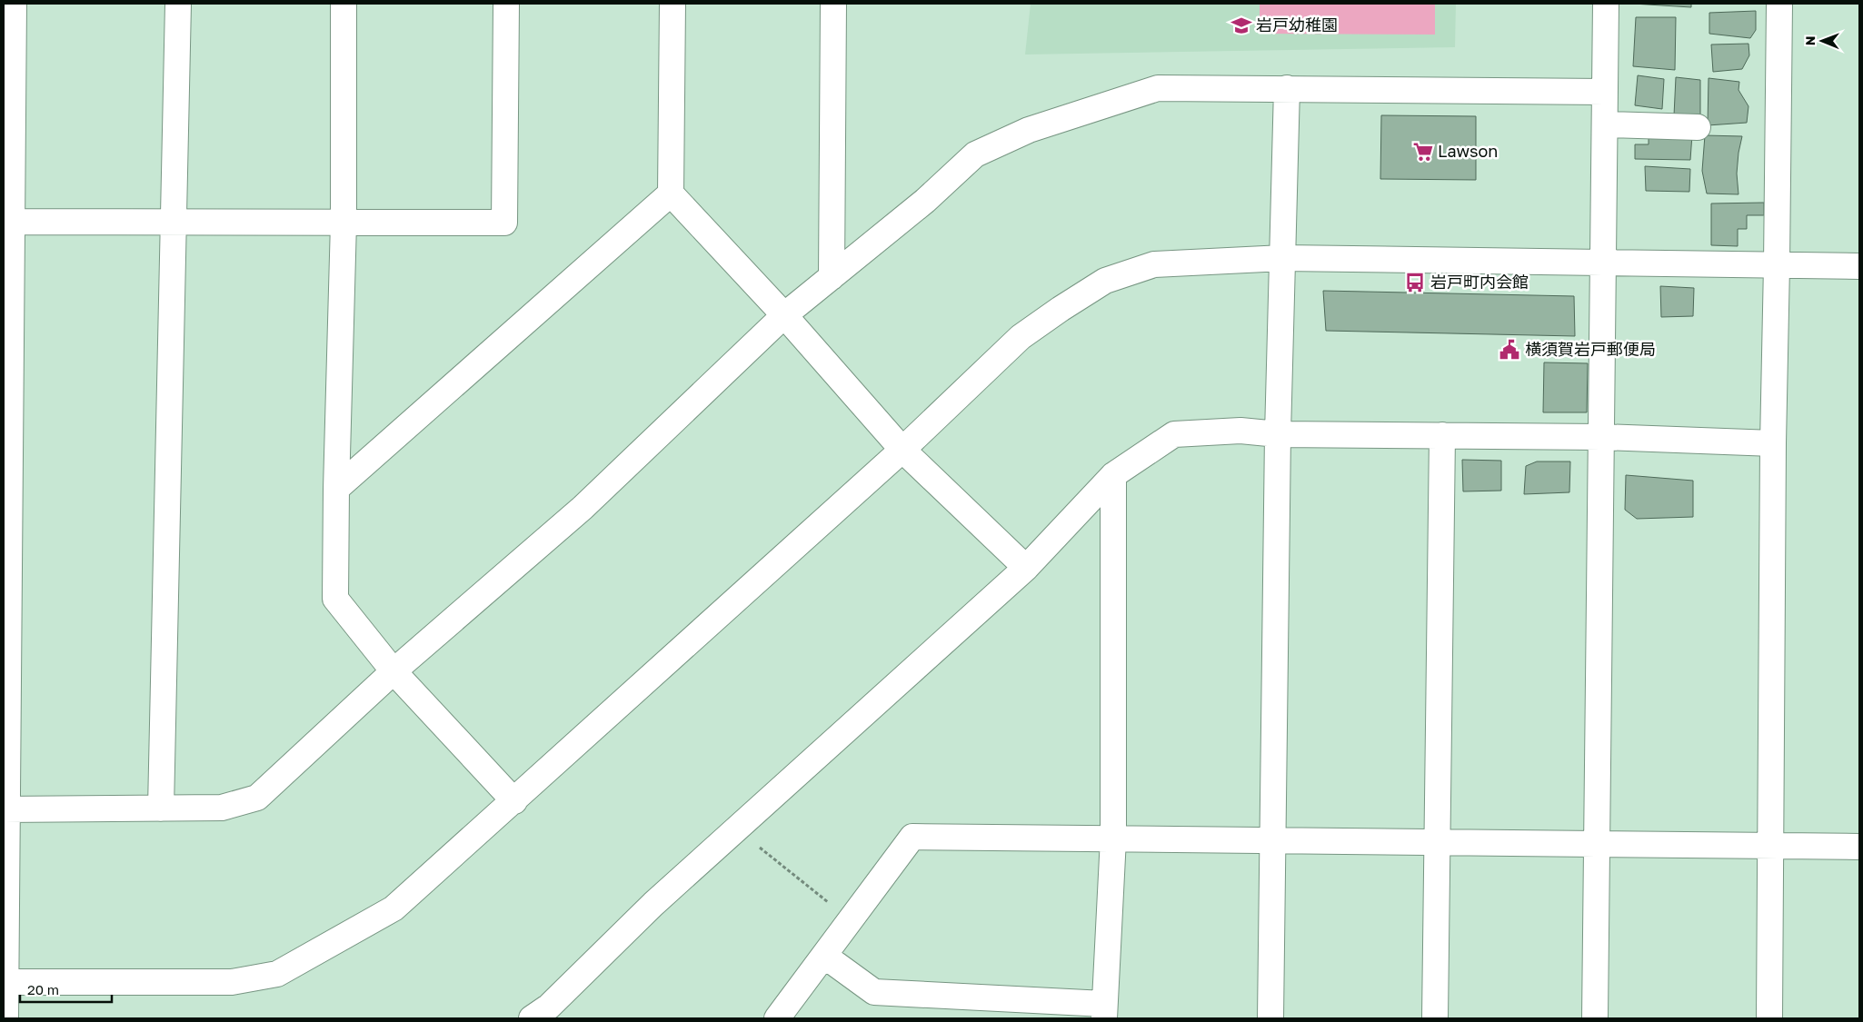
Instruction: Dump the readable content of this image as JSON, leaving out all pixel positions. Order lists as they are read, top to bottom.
{
  "places": {
    "school or university": ["岩戸幼稚園"],
    "supermarket": ["Lawson"],
    "bus stop": ["岩戸町内会館"],
    "public building": ["横須賀岩戸郵便局"]
  },
  "scale_bar": "20 m",
  "north": "left"
}
